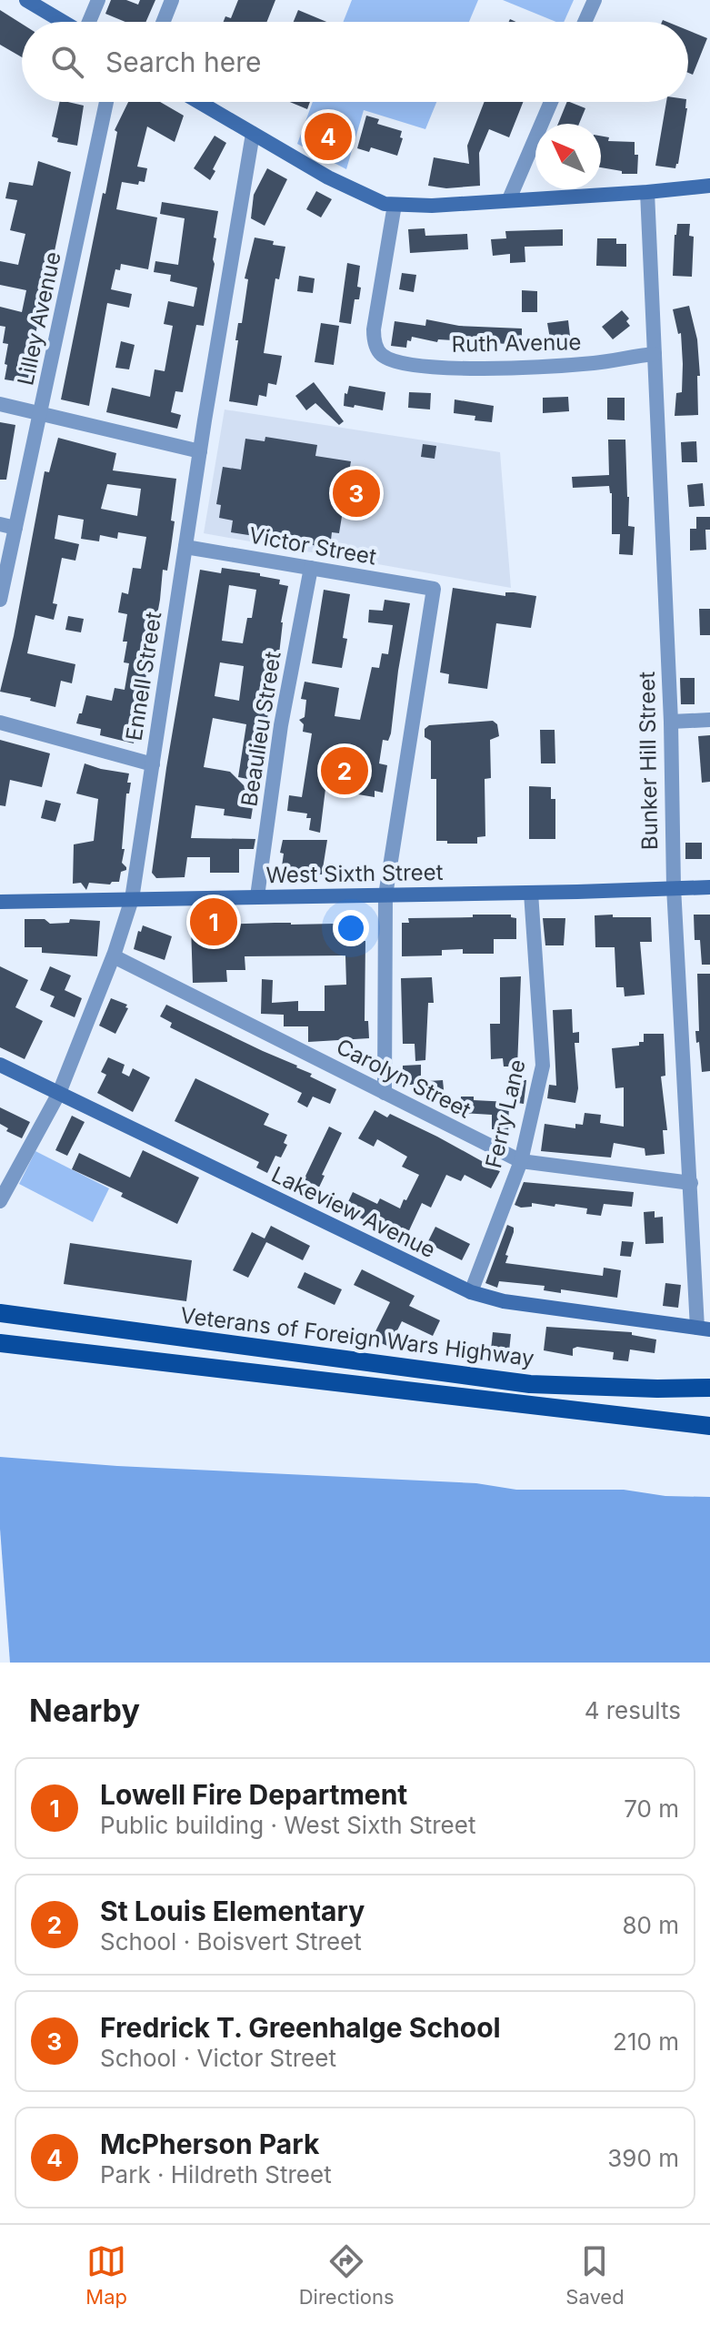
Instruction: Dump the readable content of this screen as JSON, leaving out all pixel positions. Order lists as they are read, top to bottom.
{
  "streets": {
    "main road": ["West Sixth Street", "Lakeview Avenue", "Veterans of Foreign Wars Highway"],
    "street": [
      "Lilley Avenue",
      "Ruth Avenue",
      "Victor Street",
      "Ennell Street",
      "Beaulieu Street",
      "Bunker Hill Street",
      "Carolyn Street",
      "Ferry Lane"
    ]
  },
  "crossings": [
    ["Ruth Avenue", "Bunker Hill Street"],
    ["Victor Street", "Ennell Street"],
    ["Victor Street", "Beaulieu Street"],
    ["Victor Street", "West Sixth Street"],
    ["Ennell Street", "West Sixth Street"],
    ["Ennell Street", "Carolyn Street"],
    ["Ennell Street", "Lakeview Avenue"],
    ["Beaulieu Street", "West Sixth Street"],
    ["Bunker Hill Street", "West Sixth Street"],
    ["Bunker Hill Street", "Carolyn Street"],
    ["Bunker Hill Street", "Lakeview Avenue"],
    ["West Sixth Street", "Ferry Lane"],
    ["Carolyn Street", "Ferry Lane"],
    ["Ferry Lane", "Lakeview Avenue"]
  ],
  "north": "top left",
  "page": {
    "search": "Search here",
    "pins": [
      "4",
      "3",
      "2",
      "1"
    ],
    "heading": ["Nearby", "4 results"],
    "list": [
      {
        "mark": "1",
        "name": "Lowell Fire Department",
        "note": "Public building · West Sixth Street",
        "value": "70 m"
      },
      {
        "mark": "2",
        "name": "St Louis Elementary",
        "note": "School · Boisvert Street",
        "value": "80 m"
      },
      {
        "mark": "3",
        "name": "Fredrick T. Greenhalge School",
        "note": "School · Victor Street",
        "value": "210 m"
      },
      {
        "mark": "4",
        "name": "McPherson Park",
        "note": "Park · Hildreth Street",
        "value": "390 m"
      }
    ],
    "nav": ["Map", "Directions", "Saved"]
  }
}
